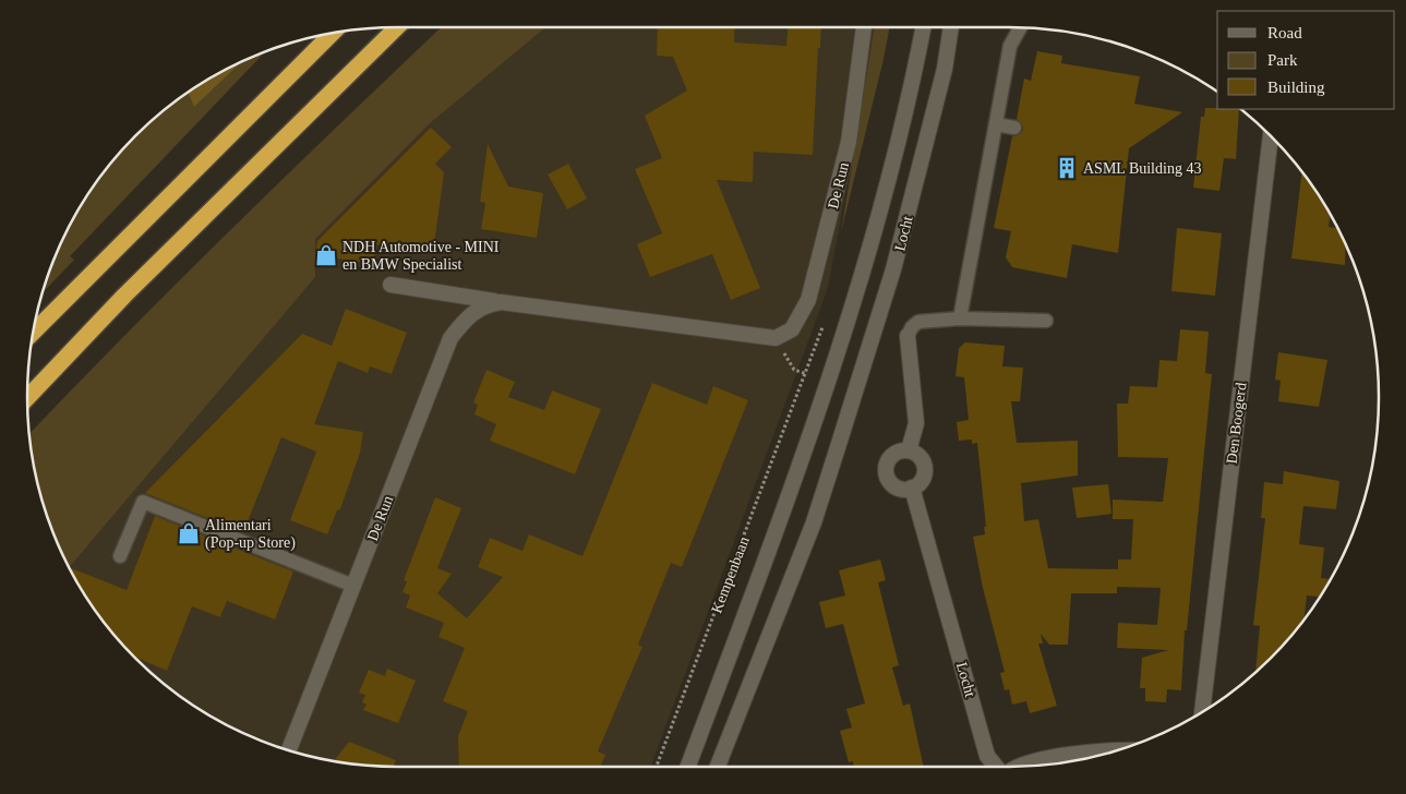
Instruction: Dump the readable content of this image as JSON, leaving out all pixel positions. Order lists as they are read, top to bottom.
{
  "streets": {
    "street": [
      "De Run",
      "Locht",
      "Den Boogerd",
      "Kempenbaan"
    ]
  },
  "crossings": [
    ["Locht", "Kempenbaan"]
  ],
  "places": {
    "building": ["ASML Building 43"],
    "shop": ["NDH Automotive - MINI en BMW Specialist", "Alimentari (Pop-up Store)"]
  },
  "legend": ["Road", "Park", "Building"]
}
